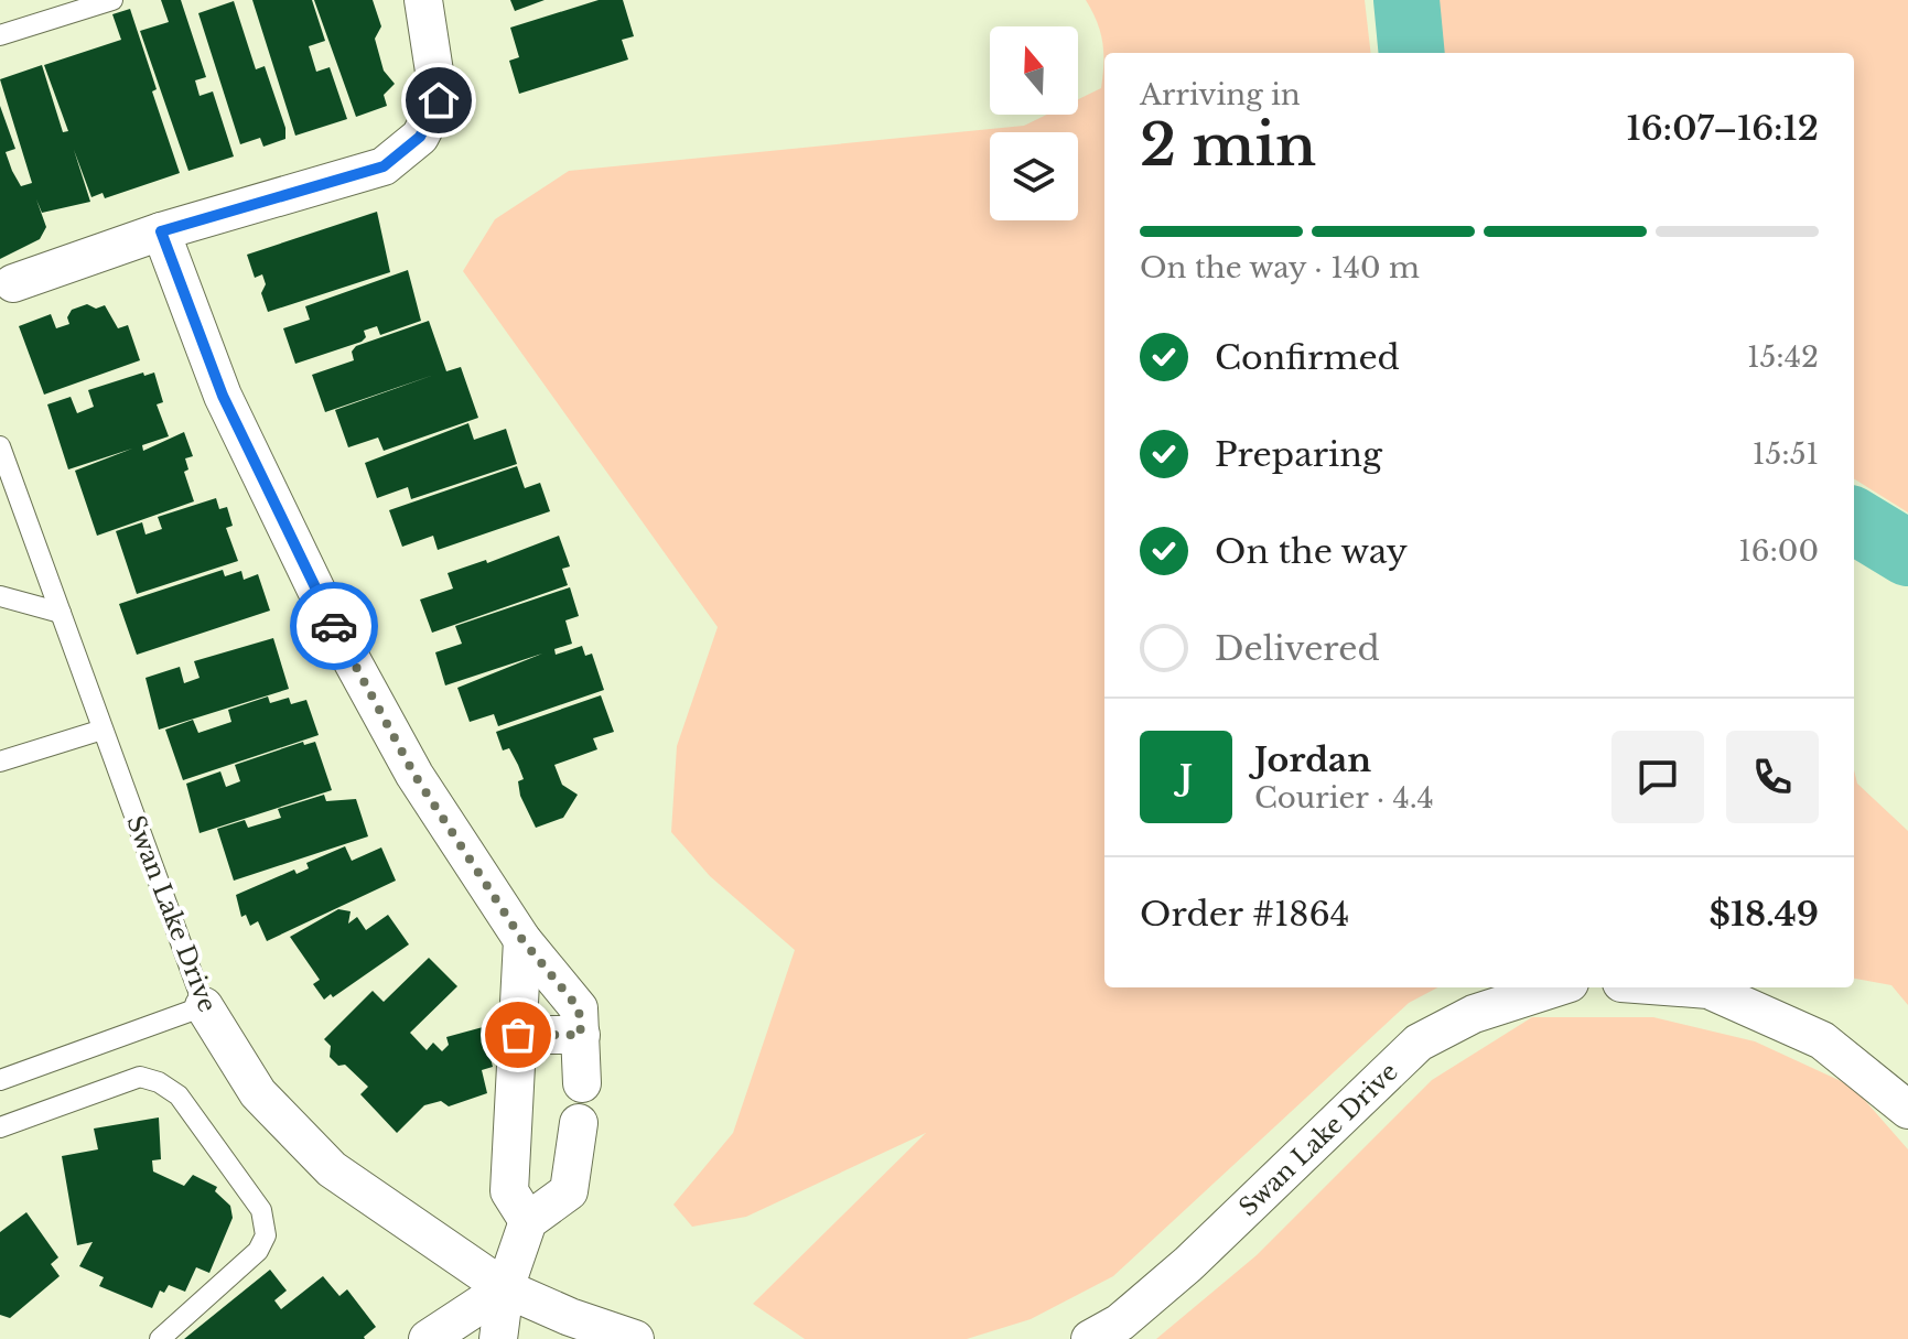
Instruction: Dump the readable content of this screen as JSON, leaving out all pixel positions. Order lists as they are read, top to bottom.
{
  "streets": {
    "street": ["Swan Lake Drive"]
  },
  "north": "top",
  "page": {
    "heading": ["2 min", "Arriving in", "16:07–16:12"],
    "panel": [
      "Jordan",
      "Courier · 4.4",
      "Order #1864",
      "$18.49"
    ],
    "bar": "On the way · 140 m",
    "list": [
      ["Confirmed", "15:42"],
      ["Preparing", "15:51"],
      ["On the way", "16:00"],
      "Delivered"
    ],
    "round": "J"
  }
}
